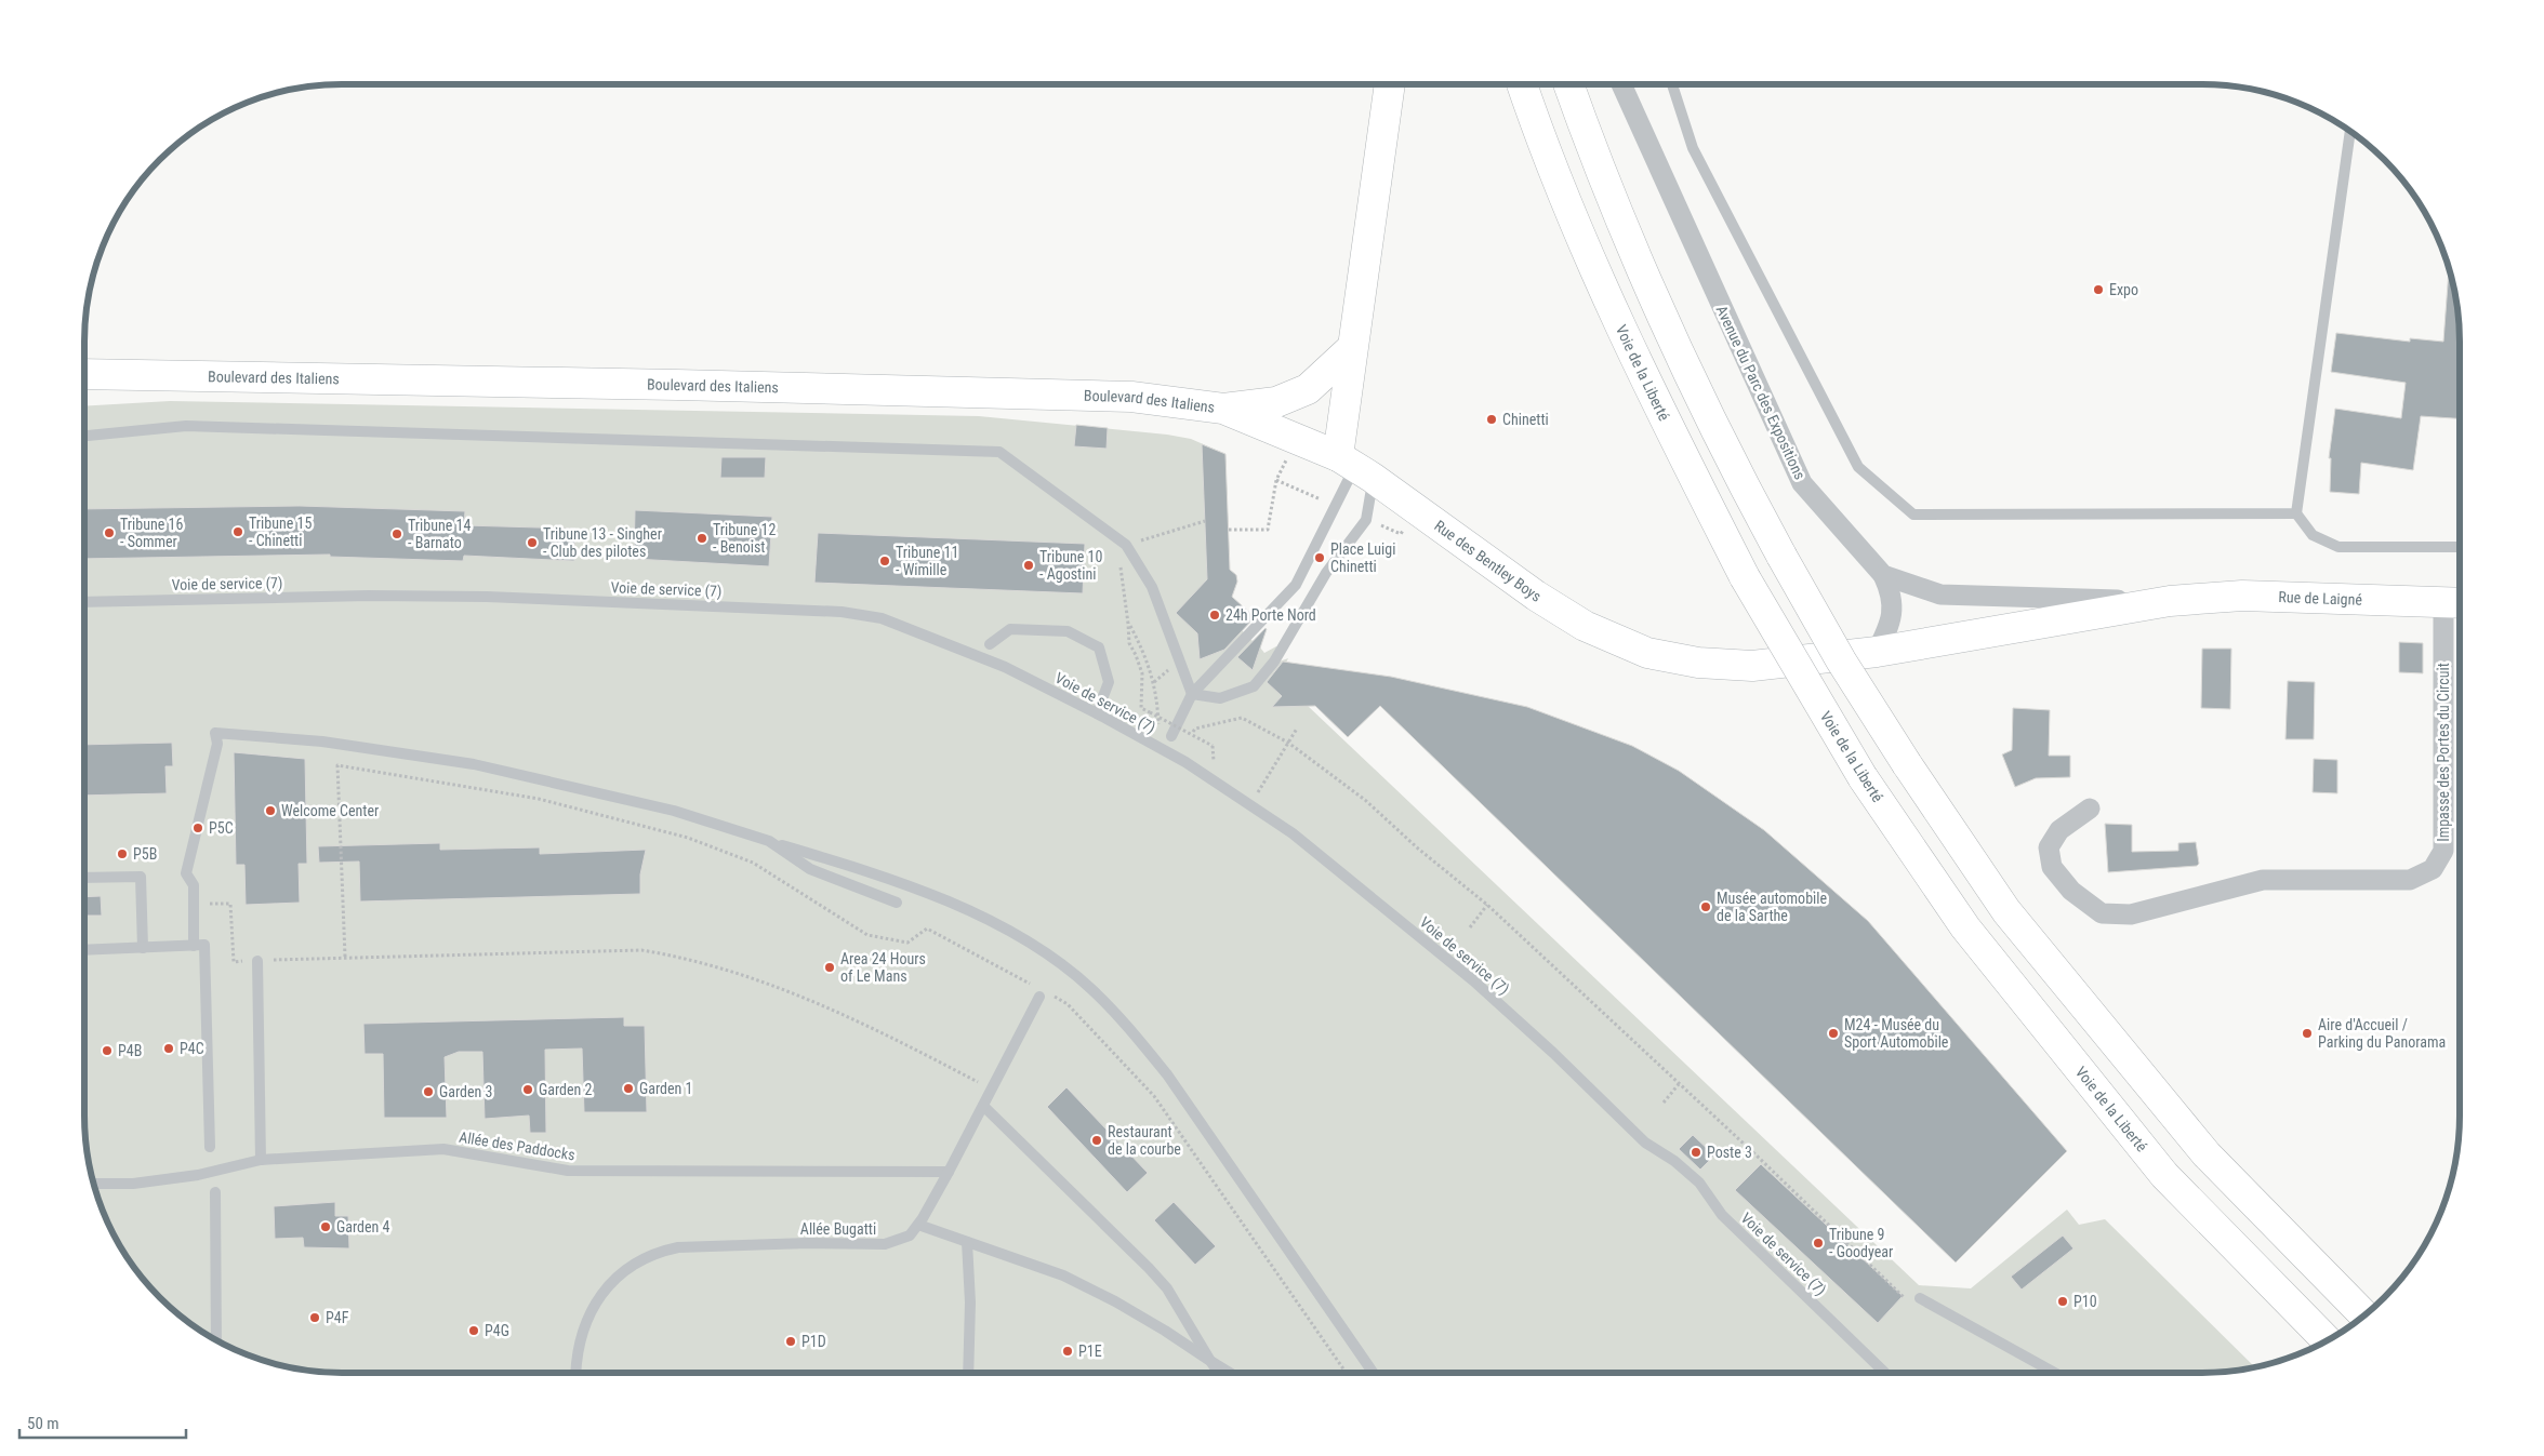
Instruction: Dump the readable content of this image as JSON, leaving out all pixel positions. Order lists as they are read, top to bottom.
{
  "streets": {
    "main road": [
      "Voie de la Liberté",
      "Boulevard des Italiens",
      "Rue des Bentley Boys",
      "Rue de Laigné"
    ],
    "street": ["Avenue du Parc des Expositions", "Impasse des Portes du Circuit"],
    "lane": ["Voie de service (7)", "Allée des Paddocks", "Allée Bugatti"]
  },
  "crossings": [
    ["Boulevard des Italiens", "Rue des Bentley Boys"],
    ["Avenue du Parc des Expositions", "Rue de Laigné"],
    ["Rue des Bentley Boys", "Rue de Laigné"],
    ["Rue de Laigné", "Impasse des Portes du Circuit"],
    ["Allée des Paddocks", "Allée Bugatti"]
  ],
  "places": [
    "Expo",
    "Chinetti",
    "Tribune 15 - Chinetti",
    "Tribune 16 - Sommer",
    "Tribune 14 - Barnato",
    "Tribune 12 - Benoist",
    "Tribune 13 - Singher - Club des pilotes",
    "Place Luigi Chinetti",
    "Tribune 11 - Wimille",
    "Tribune 10 - Agostini",
    "24h Porte Nord",
    "Welcome Center",
    "P5C",
    "P5B",
    "Musée automobile de la Sarthe",
    "Area 24 Hours of Le Mans",
    "M24 - Musée du Sport Automobile",
    "Aire d'Accueil / Parking du Panorama",
    "P4C",
    "P4B",
    "Garden 1",
    "Garden 2",
    "Garden 3",
    "Restaurant de la courbe",
    "Poste 3",
    "Garden 4",
    "Tribune 9 - Goodyear",
    "P10",
    "P4F",
    "P4G",
    "P1D",
    "P1E"
  ],
  "scale_bar": "50 m"
}
